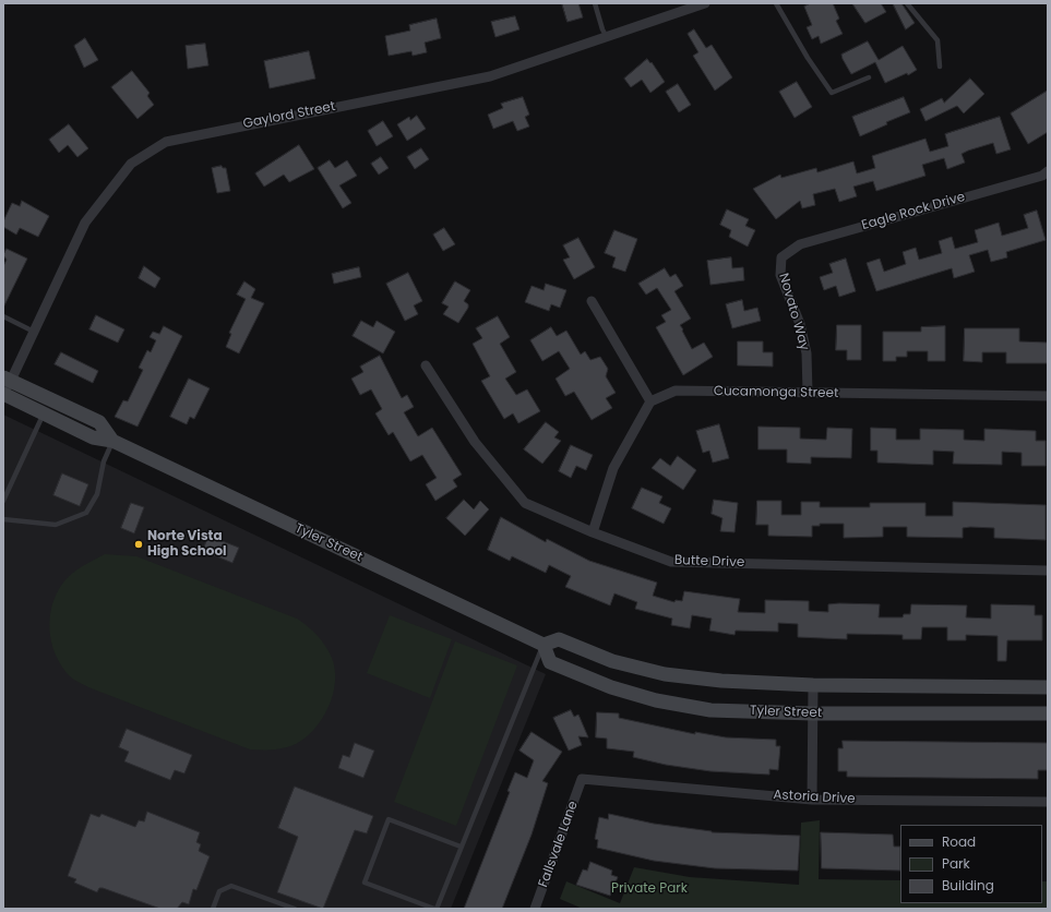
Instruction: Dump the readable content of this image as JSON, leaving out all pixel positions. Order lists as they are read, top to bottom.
{
  "streets": {
    "main road": ["Tyler Street"],
    "street": [
      "Gaylord Street",
      "Eagle Rock Drive",
      "Novato Way",
      "Cucamonga Street",
      "Butte Drive",
      "Astoria Drive",
      "Fallsvale Lane"
    ]
  },
  "crossings": [
    ["Gaylord Street", "Tyler Street"],
    ["Eagle Rock Drive", "Novato Way"],
    ["Novato Way", "Cucamonga Street"],
    ["Astoria Drive", "Fallsvale Lane"]
  ],
  "parks": ["Private Park"],
  "places": ["Norte Vista High School"],
  "legend": ["Road", "Park", "Building"]
}
